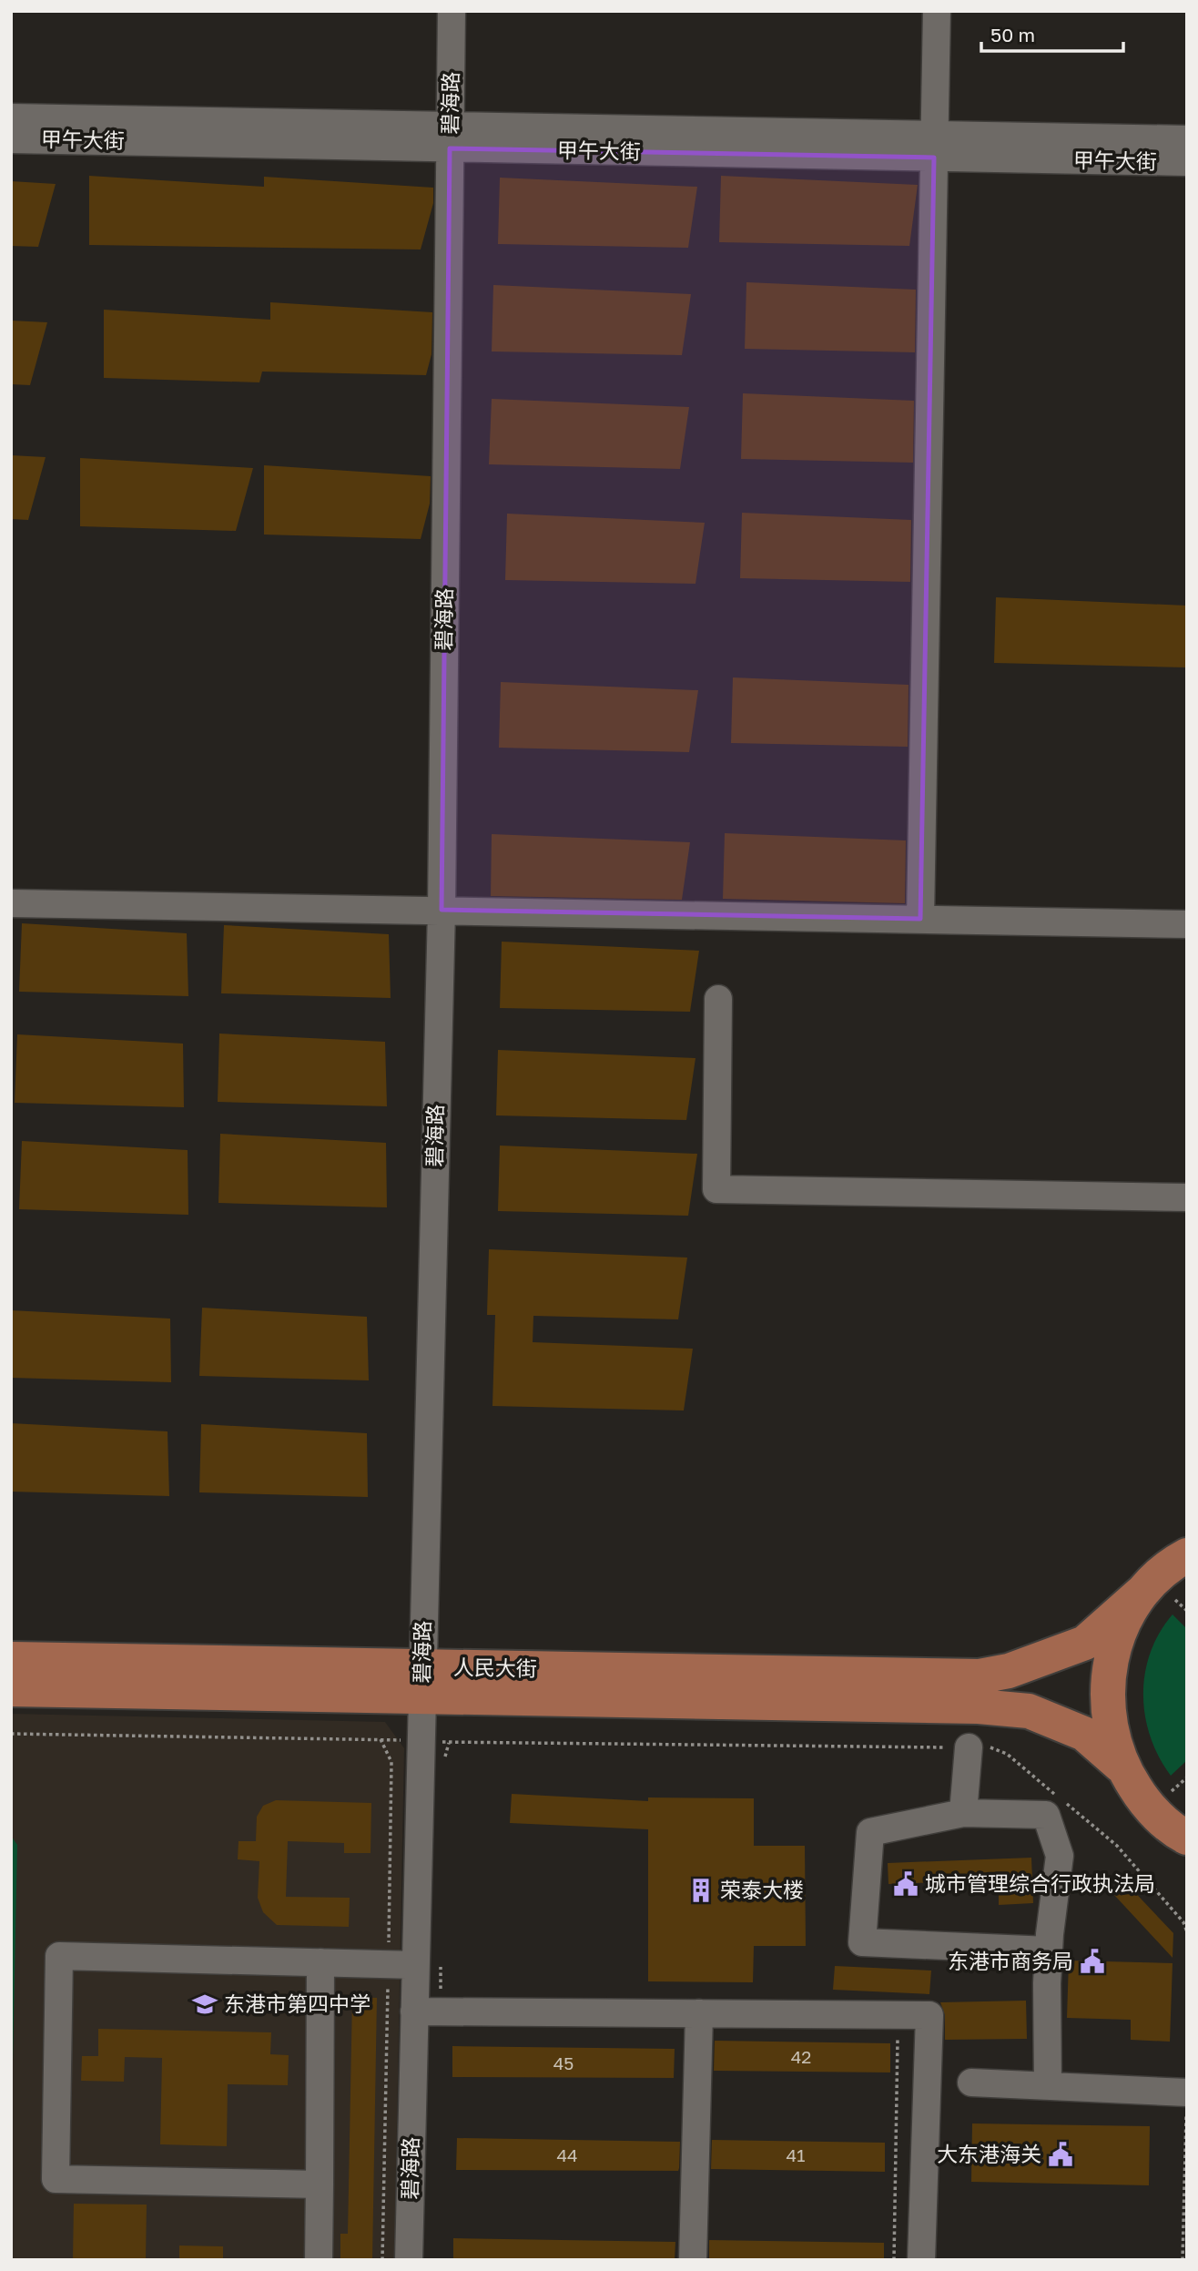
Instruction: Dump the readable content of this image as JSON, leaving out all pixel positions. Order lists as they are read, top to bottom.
{
  "streets": {
    "main road": ["人民大街"],
    "street": ["碧海路", "甲午大街"]
  },
  "crossings": [
    ["碧海路", "甲午大街"],
    ["碧海路", "人民大街"]
  ],
  "places": {
    "public building": ["城市管理综合行政执法局", "东港市商务局", "大东港海关"],
    "building": ["荣泰大楼"],
    "school or university": ["东港市第四中学"]
  },
  "house_numbers": [
    "42",
    "45",
    "44",
    "41"
  ],
  "scale_bar": "50 m"
}
